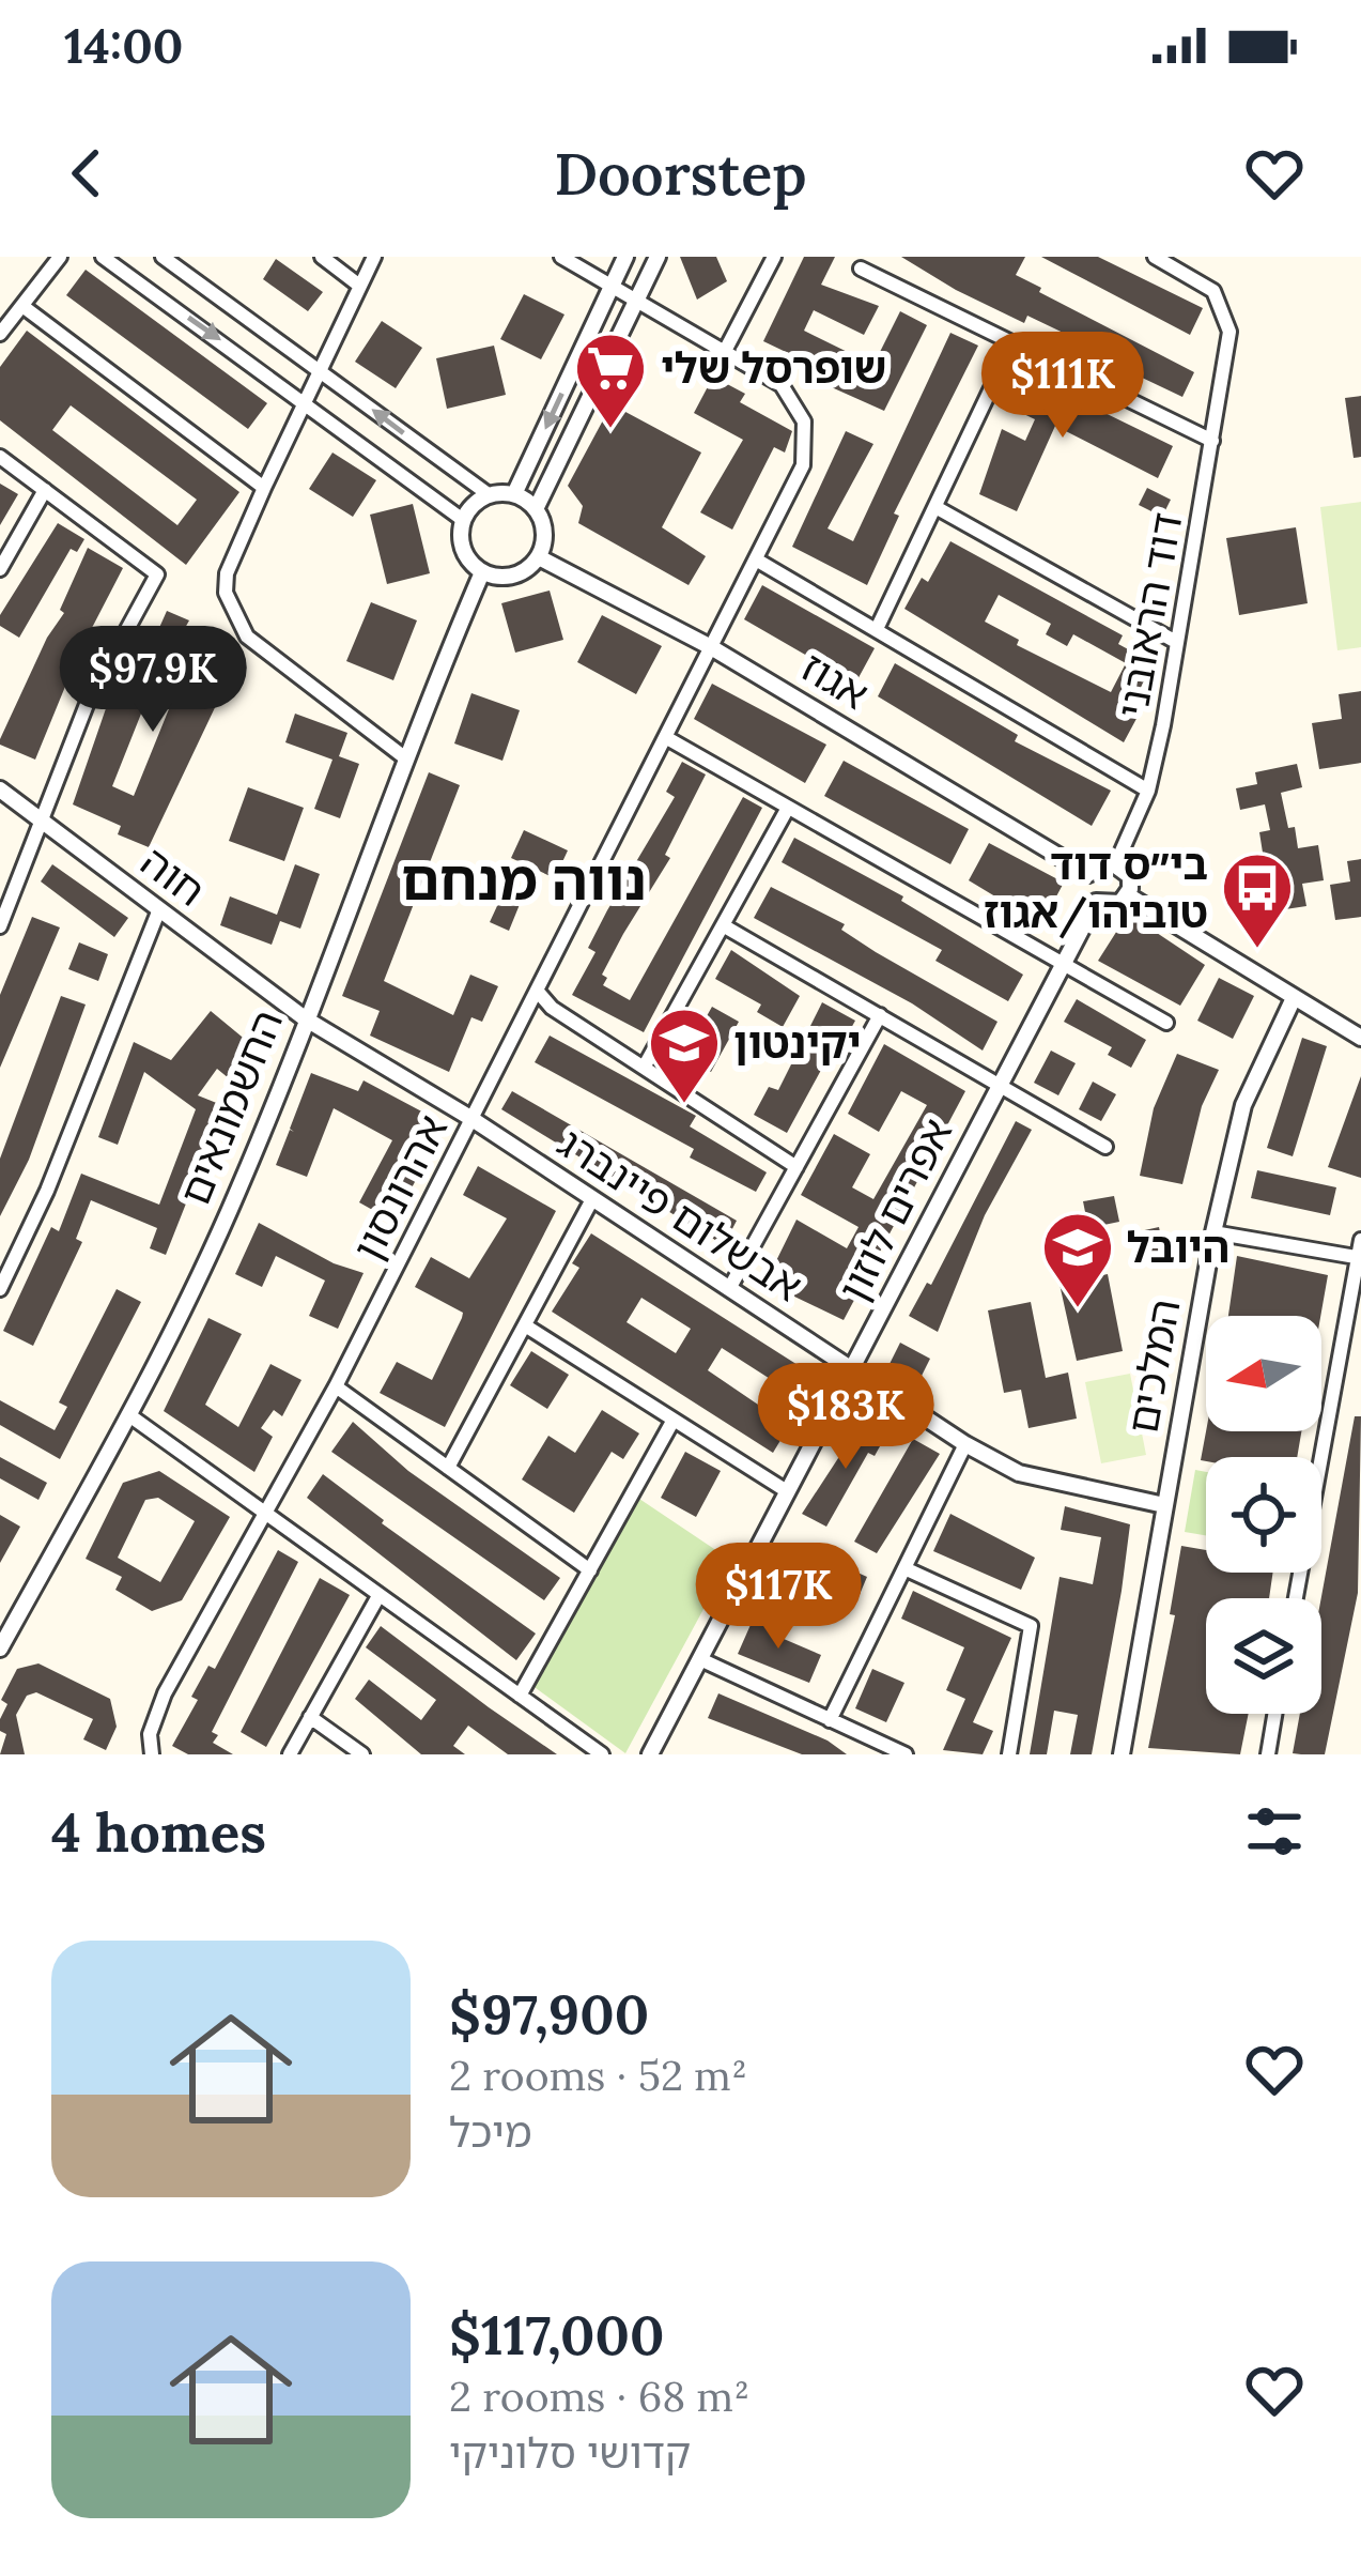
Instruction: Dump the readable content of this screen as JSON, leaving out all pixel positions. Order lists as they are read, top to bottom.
{
  "streets": {
    "street": [
      "דוד הראובני",
      "אגוז",
      "חוה",
      "החשמונאים",
      "אהרונסון",
      "אפרים לוזון",
      "אבשלום פיינברג",
      "המלכים"
    ]
  },
  "crossings": [
    ["דוד הראובני", "אגוז"],
    ["דוד הראובני", "אפרים לוזון"],
    ["אגוז", "החשמונאים"],
    ["אגוז", "אהרונסון"],
    ["אגוז", "אפרים לוזון"],
    ["חוה", "החשמונאים"],
    ["חוה", "אבשלום פיינברג"],
    ["החשמונאים", "אבשלום פיינברג"],
    ["אהרונסון", "אבשלום פיינברג"],
    ["אפרים לוזון", "אבשלום פיינברג"],
    ["אבשלום פיינברג", "המלכים"]
  ],
  "districts": ["נווה מנחם"],
  "places": {
    "supermarket": ["שופרסל שלי"],
    "bus stop": ["בי״ס דוד טוביהו/אגוז"],
    "school or university": ["יקינטון", "היובל"]
  },
  "north": "left",
  "page": {
    "status": "14:00",
    "header": "Doorstep",
    "price": [
      "$111K",
      "$97.9K",
      "$183K",
      "$117K"
    ],
    "heading": "4 homes",
    "list": [
      {
        "name": "$97,900",
        "note": "2 rooms · 52 m² · מיכל"
      },
      {
        "name": "$117,000",
        "note": "2 rooms · 68 m² · קדושי סלוניקי"
      }
    ]
  }
}
